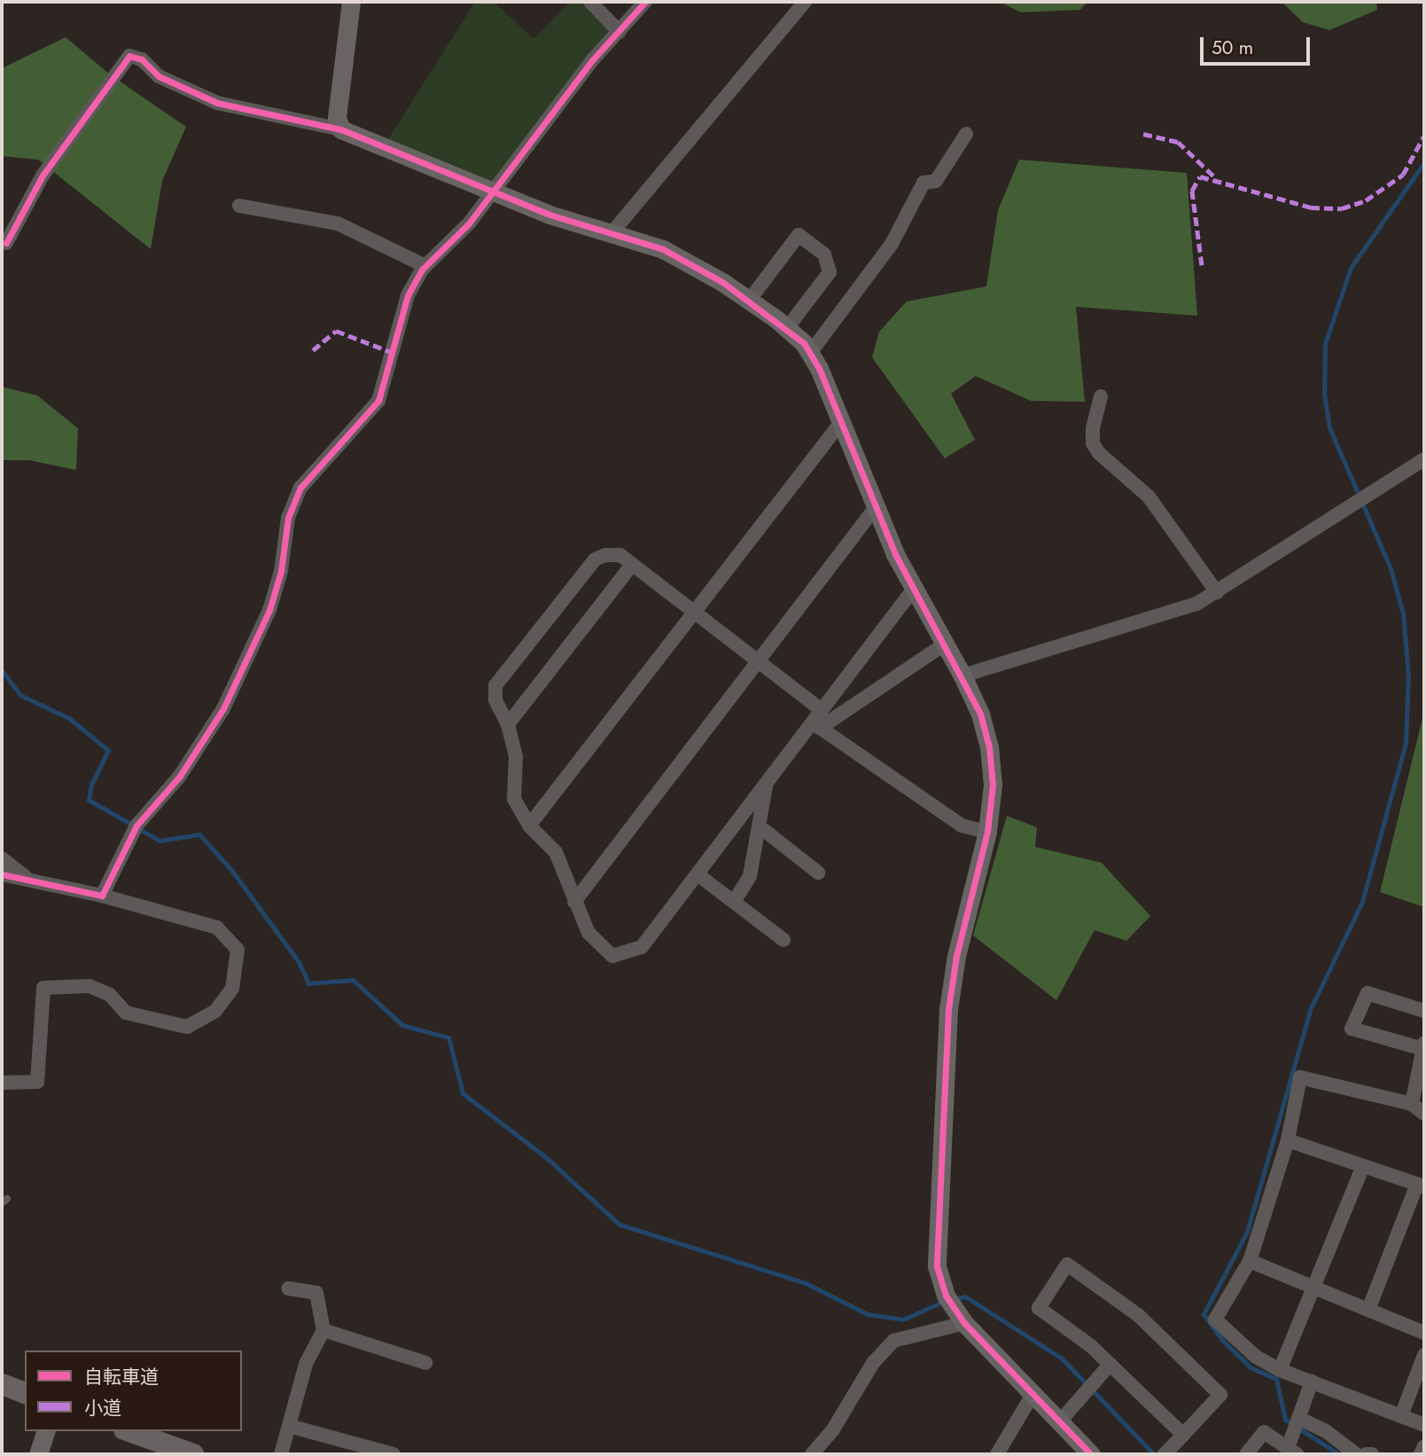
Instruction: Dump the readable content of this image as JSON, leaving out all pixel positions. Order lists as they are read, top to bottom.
{
  "legend": ["自転車道", "小道"],
  "scale_bar": "50 m"
}
